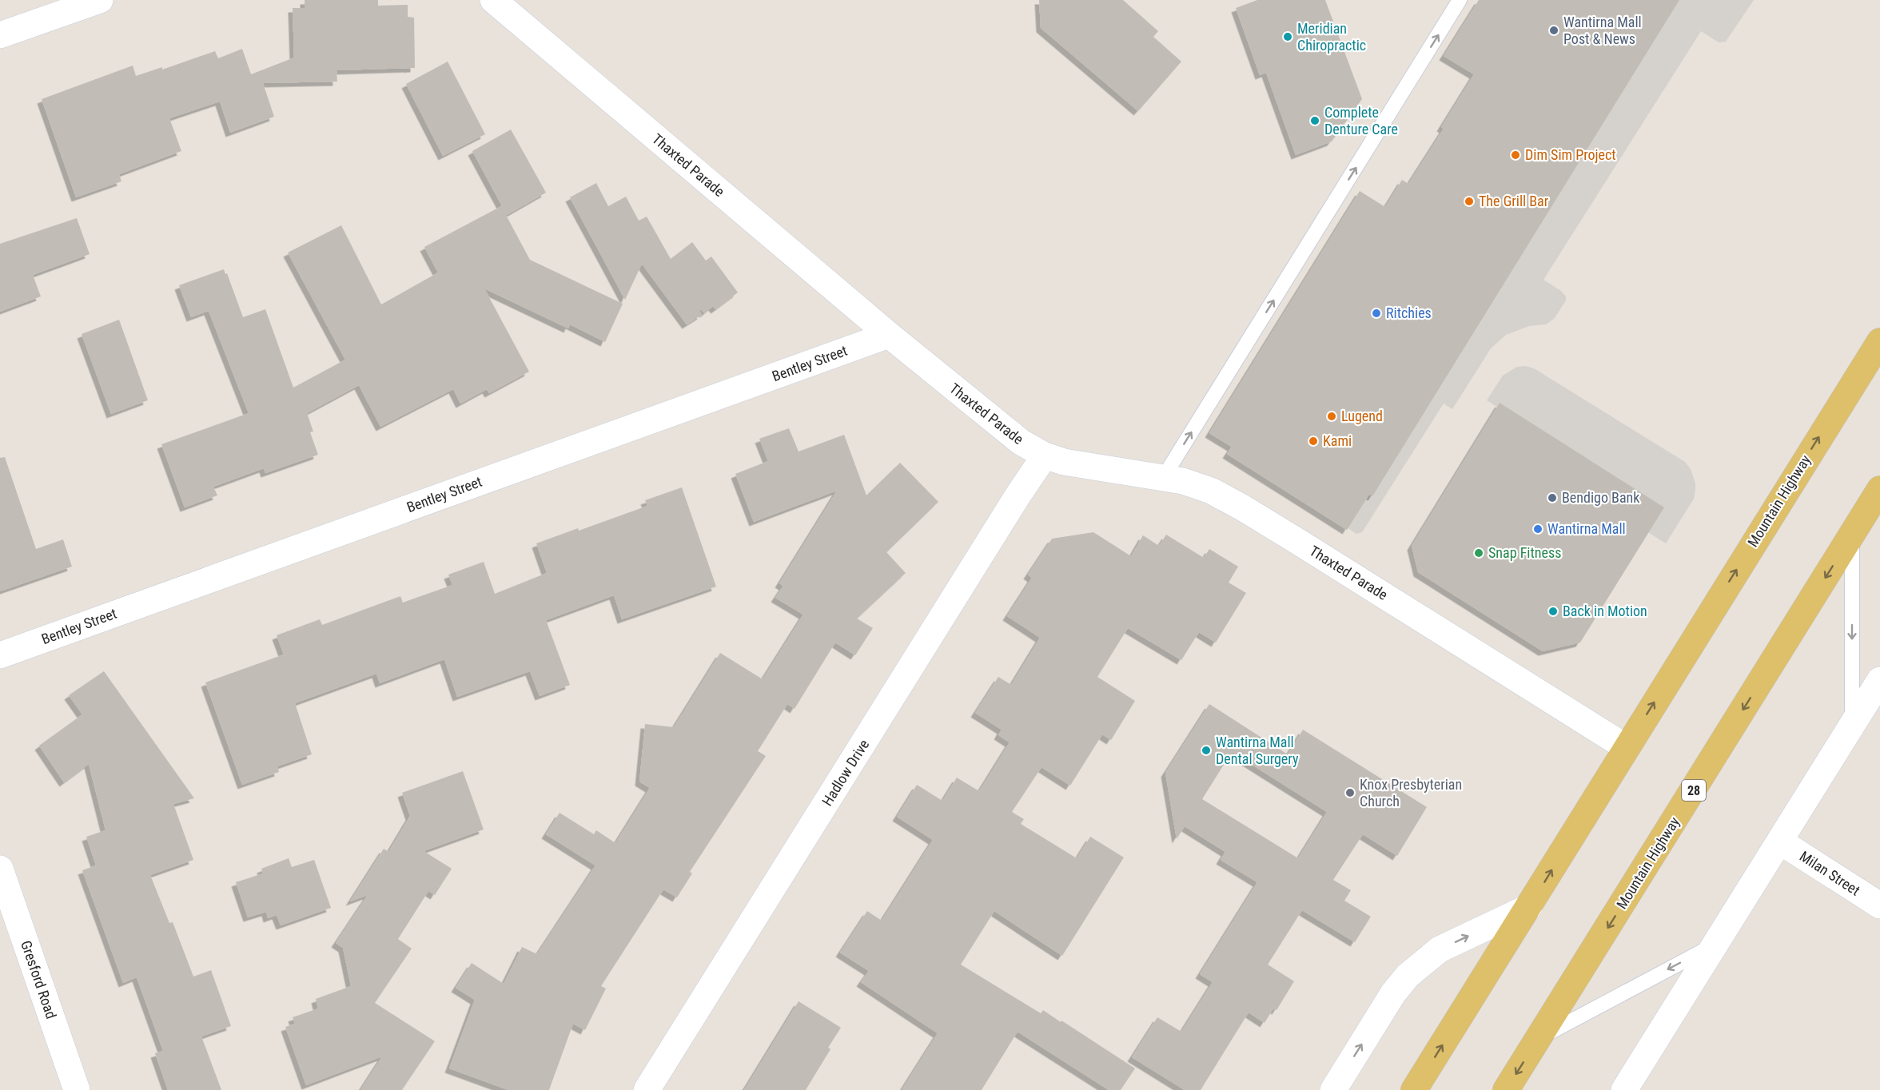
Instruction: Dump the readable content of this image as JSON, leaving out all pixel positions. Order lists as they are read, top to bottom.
{
  "streets": {
    "main road": ["Mountain Highway", "28"],
    "street": [
      "Thaxted Parade",
      "Bentley Street",
      "Hadlow Drive",
      "Milan Street",
      "Gresford Road"
    ]
  },
  "crossings": [
    ["Thaxted Parade", "Bentley Street"],
    ["Thaxted Parade", "Mountain Highway"],
    ["Thaxted Parade", "Hadlow Drive"]
  ],
  "places": [
    "Wantirna Mall Post & News",
    "Meridian Chiropractic",
    "Complete Denture Care",
    "Dim Sim Project",
    "The Grill Bar",
    "Ritchies",
    "Lugend",
    "Kami",
    "Bendigo Bank",
    "Wantirna Mall",
    "Snap Fitness",
    "Back in Motion",
    "Wantirna Mall Dental Surgery",
    "Knox Presbyterian Church"
  ]
}
